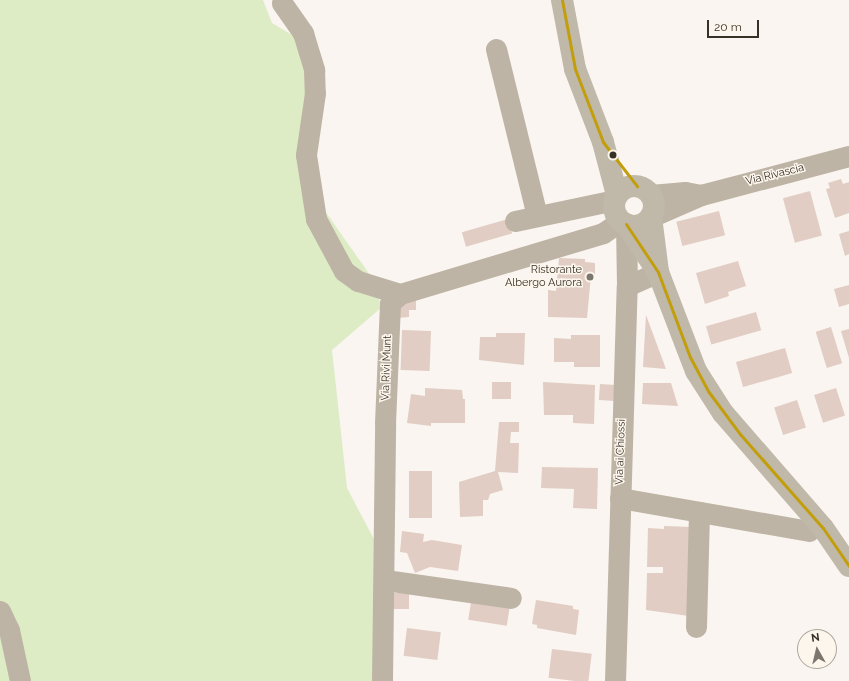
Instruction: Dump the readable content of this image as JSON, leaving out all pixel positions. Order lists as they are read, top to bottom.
{
  "streets": {
    "street": ["Via Rivascia", "Via Rivi Munt", "Via ai Chiossi"]
  },
  "crossings": [
    ["Via Rivascia", "Via ai Chiossi"]
  ],
  "places": ["Ristorante Albergo Aurora"],
  "scale_bar": "20 m",
  "north": "top"
}
